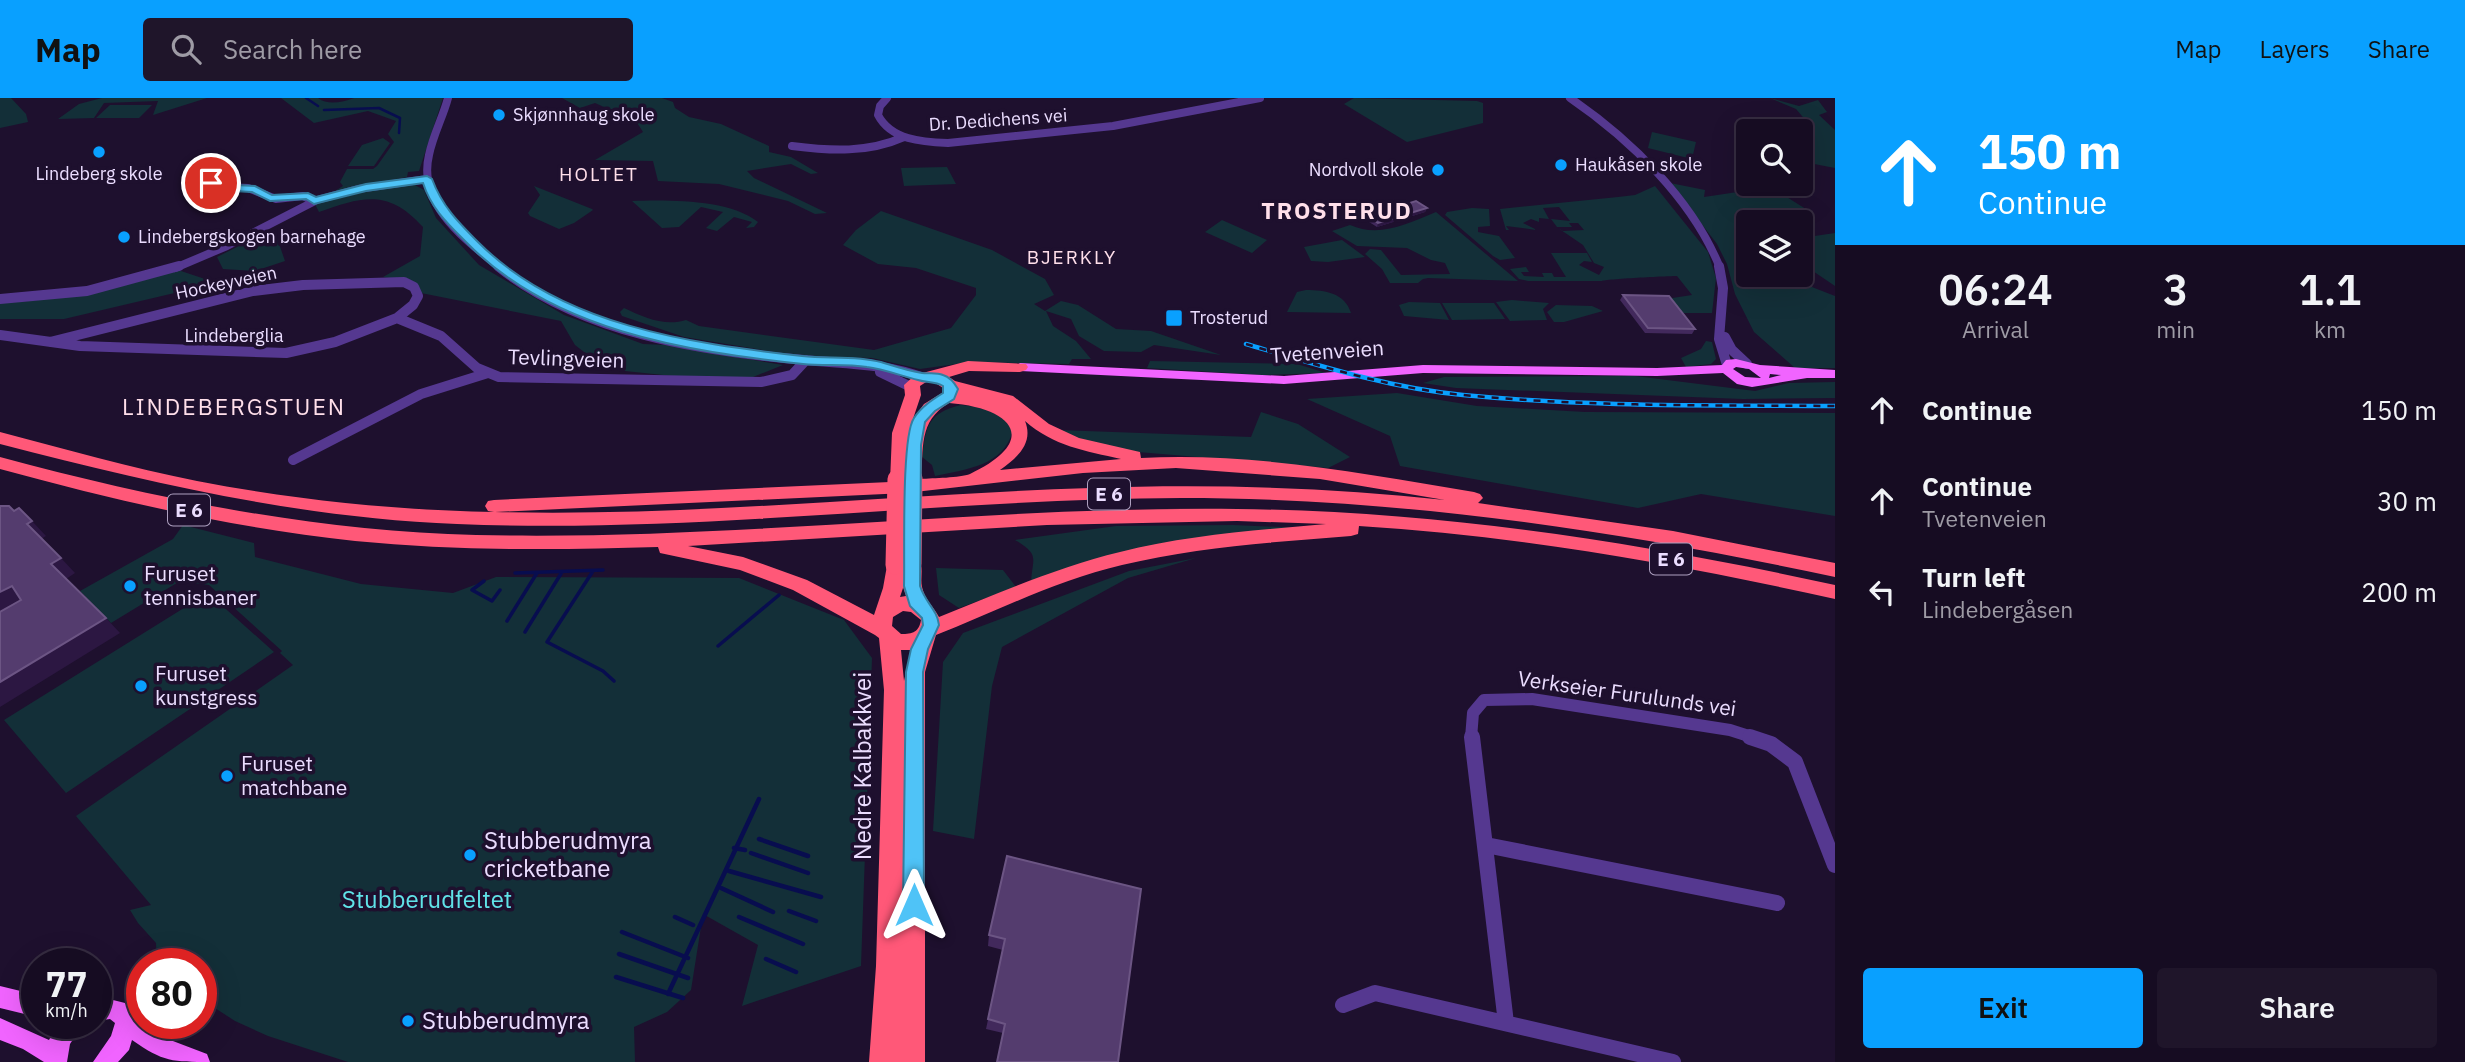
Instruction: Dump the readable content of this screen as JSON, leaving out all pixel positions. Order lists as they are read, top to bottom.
{
  "streets": {
    "highway": ["Tvetenveien", "E 6", "Nedre Kalbakkvei"],
    "street": [
      "Dr. Dedichens vei",
      "Hockeyveien",
      "Lindeberglia",
      "Tevlingveien",
      "Verkseier Furulunds vei"
    ]
  },
  "crossings": [
    ["Hockeyveien", "Lindeberglia"],
    ["Tvetenveien", "Nedre Kalbakkvei"]
  ],
  "districts": [
    "HOLTET",
    "TROSTERUD",
    "BJERKLY",
    "LINDEBERGSTUEN"
  ],
  "parks": ["Stubberudfeltet"],
  "places": {
    "other": [
      "Skjønnhaug skole",
      "Lindeberg skole",
      "Haukåsen skole",
      "Nordvoll skole",
      "Lindebergskogen barnehage",
      "Furuset tennisbaner",
      "Furuset kunstgress",
      "Furuset matchbane",
      "Stubberudmyra cricketbane",
      "Stubberudmyra"
    ],
    "transit": ["Trosterud"]
  },
  "page": {
    "header": "Map",
    "search": "Search here",
    "nav": ["Map", "Layers", "Share"],
    "turn": ["150 m", "Continue"],
    "eta": [
      "06:24",
      "Arrival",
      "3",
      "min",
      "1.1",
      "km"
    ],
    "list": [
      {
        "name": "Continue",
        "value": "150 m"
      },
      {
        "name": "Continue",
        "note": "Tvetenveien",
        "value": "30 m"
      },
      {
        "name": "Turn left",
        "note": "Lindebergåsen",
        "value": "200 m"
      }
    ],
    "speed": "77 km/h",
    "limit": "80",
    "buttons": ["Exit", "Share"]
  }
}
